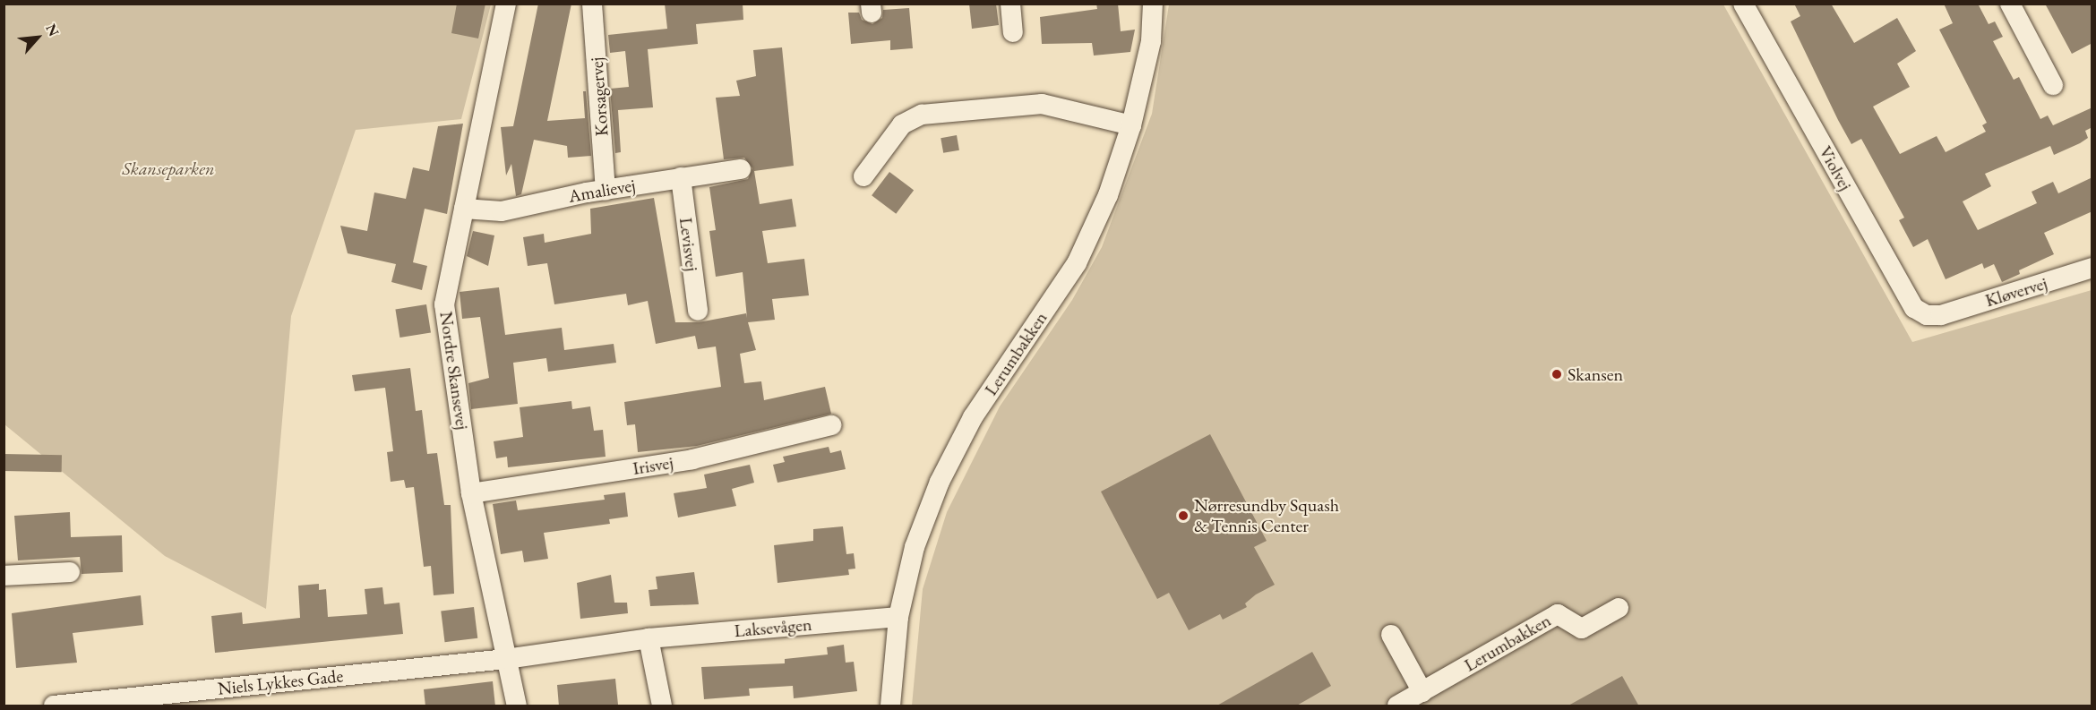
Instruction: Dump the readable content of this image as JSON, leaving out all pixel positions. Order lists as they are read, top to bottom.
{
  "streets": {
    "street": [
      "Korsagervej",
      "Violvej",
      "Amalievej",
      "Levisvej",
      "Kløvervej",
      "Lerumbakken",
      "Nordre Skansevej",
      "Irisvej",
      "Laksevågen",
      "Niels Lykkes Gade"
    ]
  },
  "crossings": [
    ["Korsagervej", "Amalievej"],
    ["Violvej", "Kløvervej"],
    ["Amalievej", "Levisvej"],
    ["Amalievej", "Nordre Skansevej"],
    ["Lerumbakken", "Laksevågen"],
    ["Nordre Skansevej", "Irisvej"],
    ["Nordre Skansevej", "Laksevågen"],
    ["Nordre Skansevej", "Niels Lykkes Gade"],
    ["Laksevågen", "Niels Lykkes Gade"]
  ],
  "parks": ["Skanseparken"],
  "places": ["Skansen", "Nørresundby Squash & Tennis Center"],
  "north": "top right"
}
